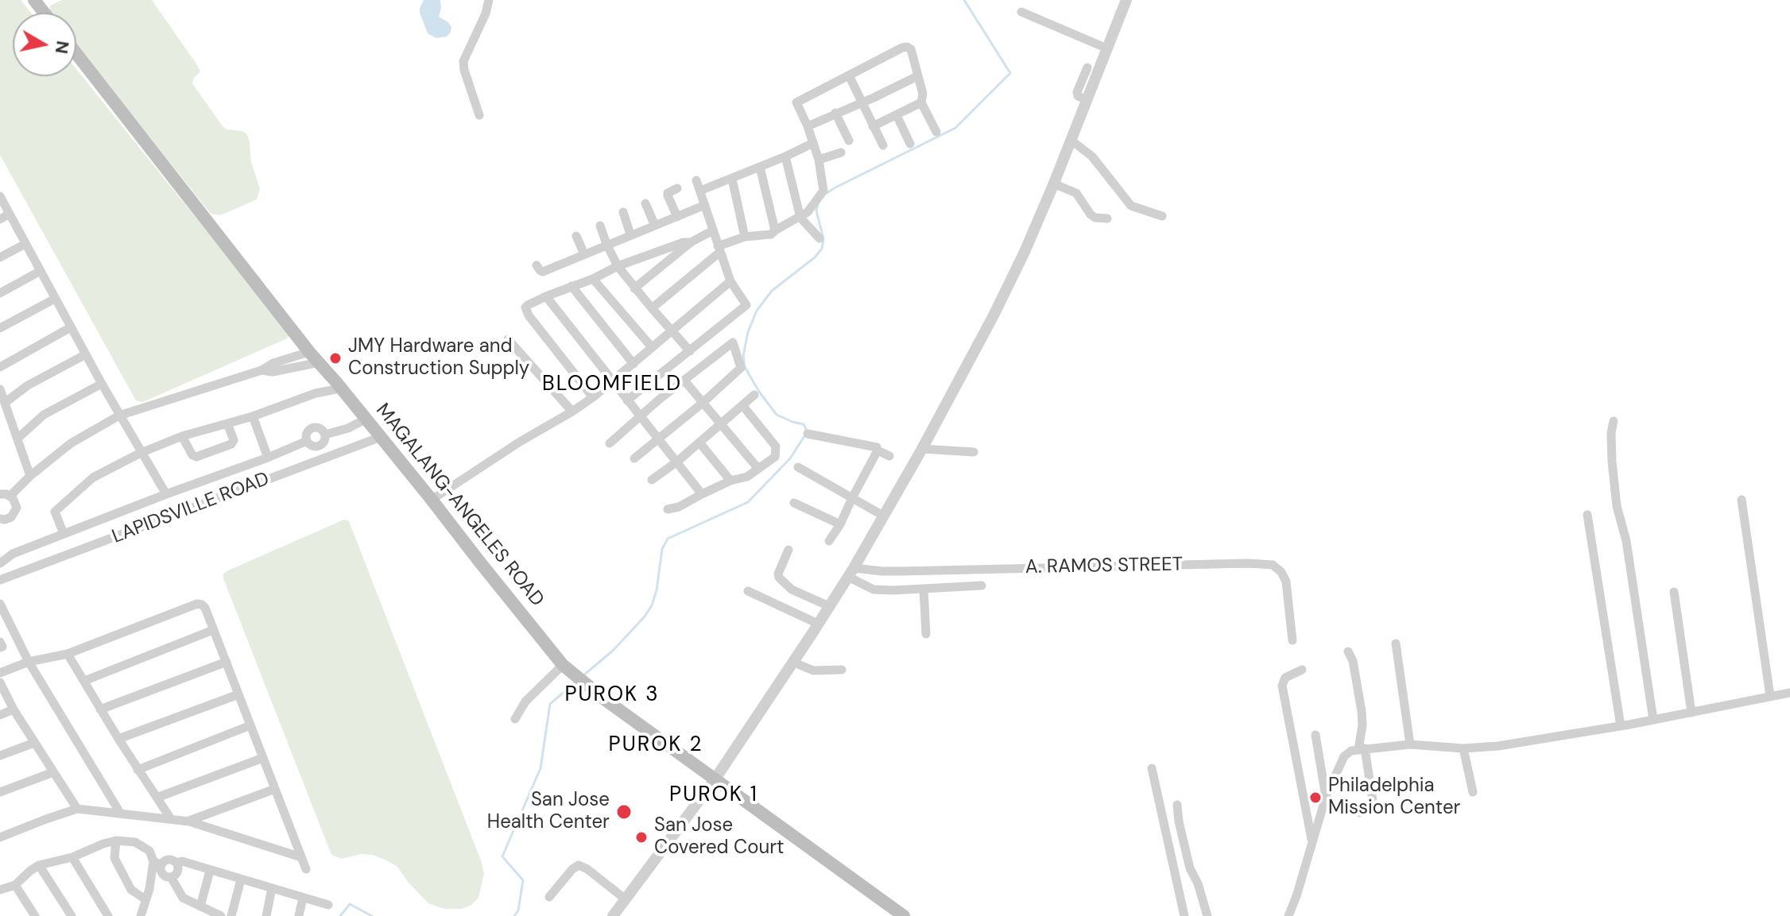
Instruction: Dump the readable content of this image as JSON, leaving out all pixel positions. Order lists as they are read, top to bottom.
{
  "streets": {
    "main road": ["MAGALANG-ANGELES ROAD"],
    "street": ["LAPIDSVILLE ROAD", "A. RAMOS STREET"]
  },
  "crossings": [
    ["MAGALANG-ANGELES ROAD", "LAPIDSVILLE ROAD"]
  ],
  "districts": [
    "BLOOMFIELD",
    "PUROK 3",
    "PUROK 2",
    "PUROK 1"
  ],
  "places": [
    "JMY Hardware and Construction Supply",
    "Philadelphia Mission Center",
    "San Jose Health Center",
    "San Jose Covered Court"
  ],
  "north": "right"
}
